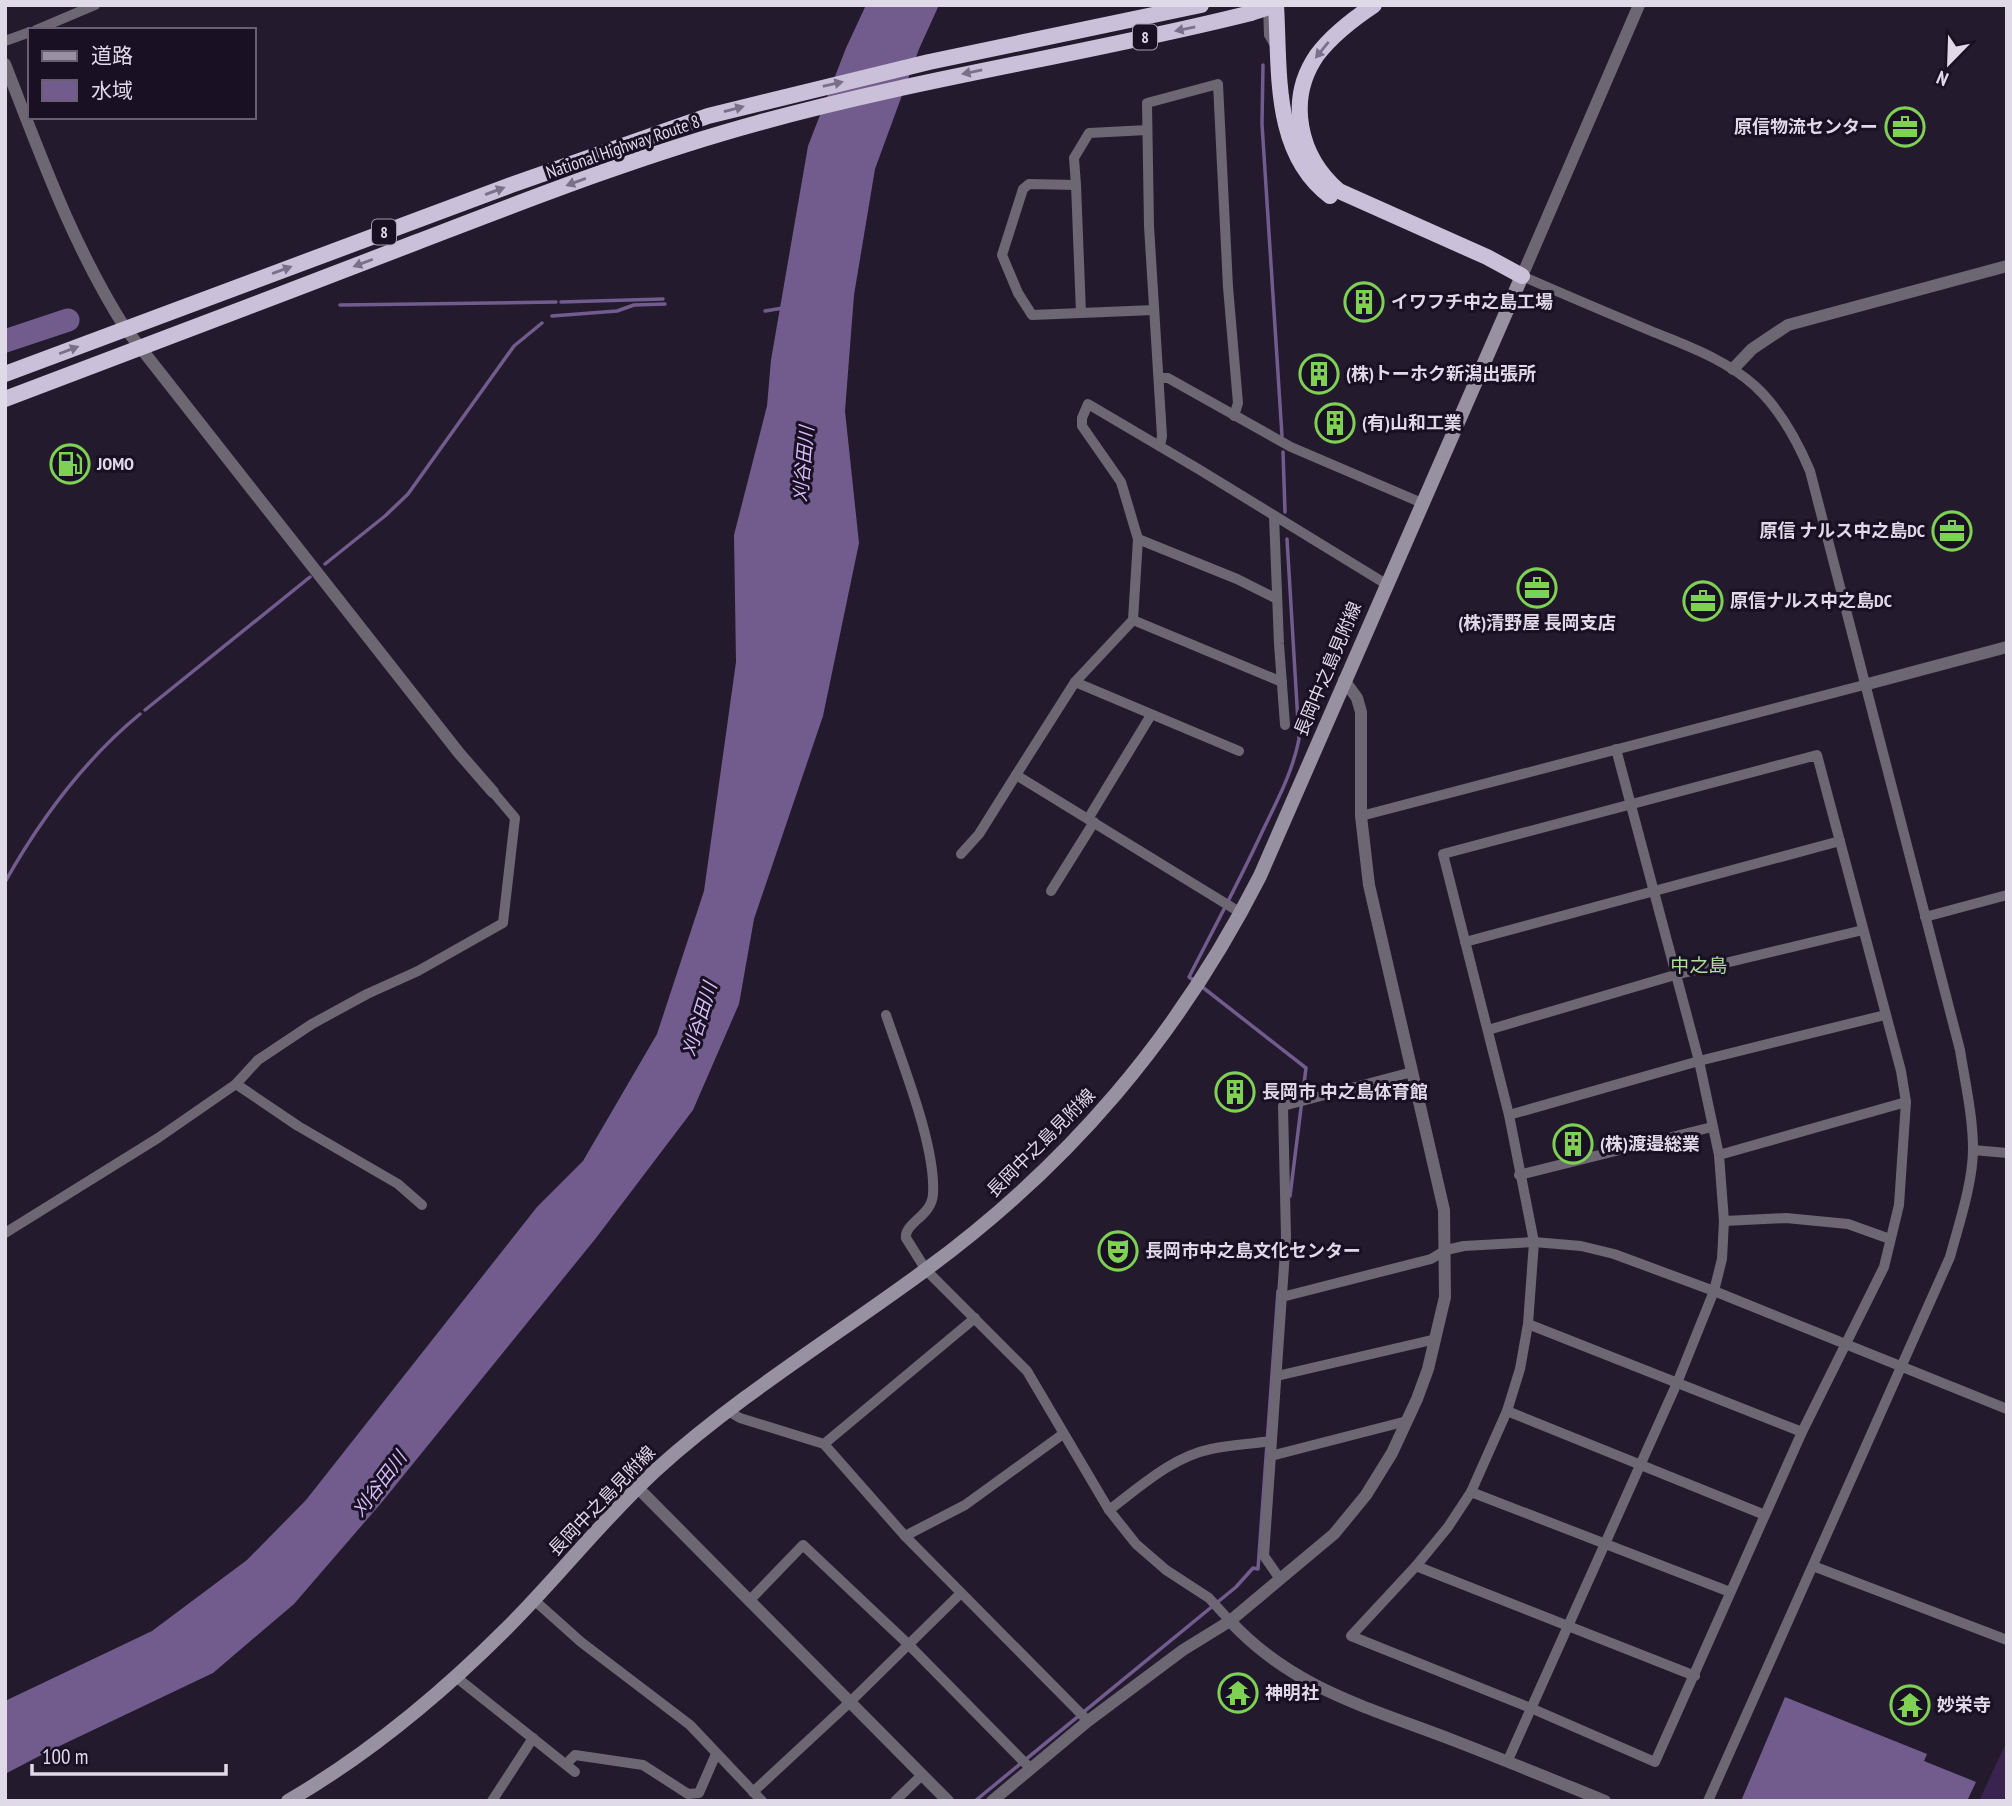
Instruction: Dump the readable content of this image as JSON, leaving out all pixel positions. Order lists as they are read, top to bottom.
{
  "streets": {
    "highway": ["8", "National Highway Route 8"],
    "main road": ["長岡中之島見附線"]
  },
  "districts": ["中之島"],
  "water": ["刈谷田川"],
  "places": {
    "office": [
      "原信物流センター",
      "原信 ナルス中之島DC",
      "(株)清野屋 長岡支店",
      "原信ナルス中之島DC"
    ],
    "building": [
      "イワフチ中之島工場",
      "(株)トーホク新潟出張所",
      "(有)山和工業",
      "長岡市 中之島体育館",
      "(株)渡邉総業"
    ],
    "fuel station": ["JOMO"],
    "theatre": ["長岡市中之島文化センター"],
    "temple": ["神明社", "妙栄寺"]
  },
  "legend": ["道路", "水域"],
  "scale_bar": "100 m",
  "north": "bottom left"
}
